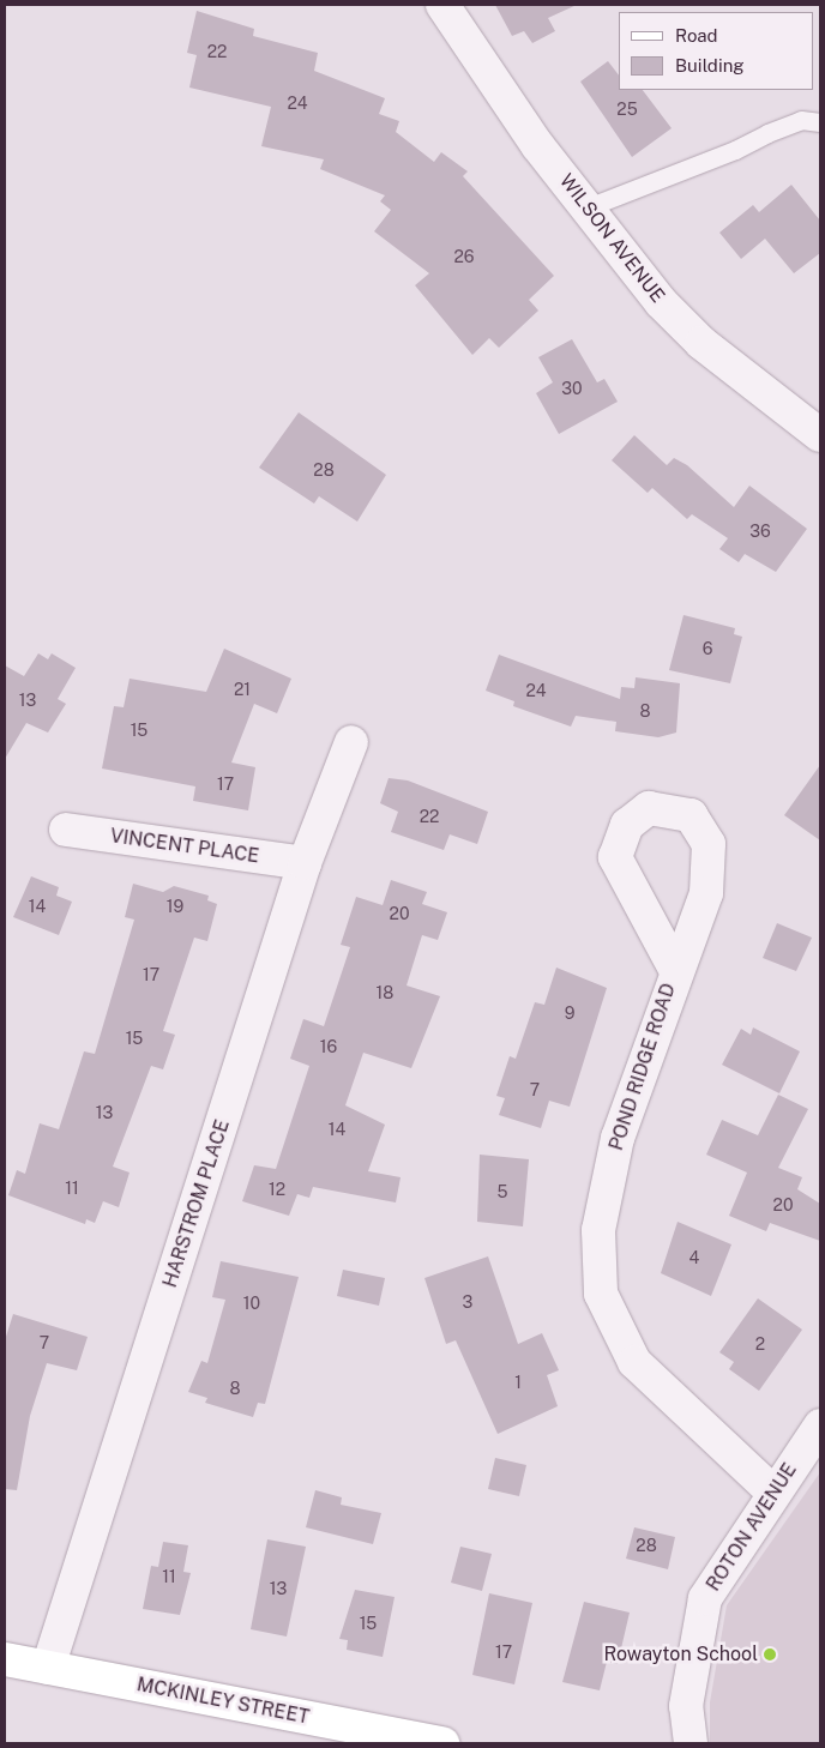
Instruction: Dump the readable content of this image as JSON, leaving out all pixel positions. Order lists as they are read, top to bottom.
{
  "streets": {
    "main road": ["MCKINLEY STREET"],
    "street": [
      "WILSON AVENUE",
      "VINCENT PLACE",
      "POND RIDGE ROAD",
      "HARSTROM PLACE",
      "ROTON AVENUE"
    ]
  },
  "crossings": [
    ["VINCENT PLACE", "HARSTROM PLACE"],
    ["POND RIDGE ROAD", "ROTON AVENUE"],
    ["HARSTROM PLACE", "MCKINLEY STREET"]
  ],
  "places": ["Rowayton School"],
  "house_numbers": [
    "22",
    "24",
    "25",
    "26",
    "30",
    "28",
    "36",
    "6",
    "21",
    "24",
    "13",
    "8",
    "15",
    "17",
    "22",
    "14",
    "19",
    "20",
    "17",
    "18",
    "9",
    "15",
    "16",
    "7",
    "13",
    "14",
    "11",
    "12",
    "5",
    "20",
    "4",
    "3",
    "10",
    "7",
    "2",
    "1",
    "8",
    "28",
    "11",
    "13",
    "15",
    "17"
  ],
  "legend": ["Road", "Building"]
}
